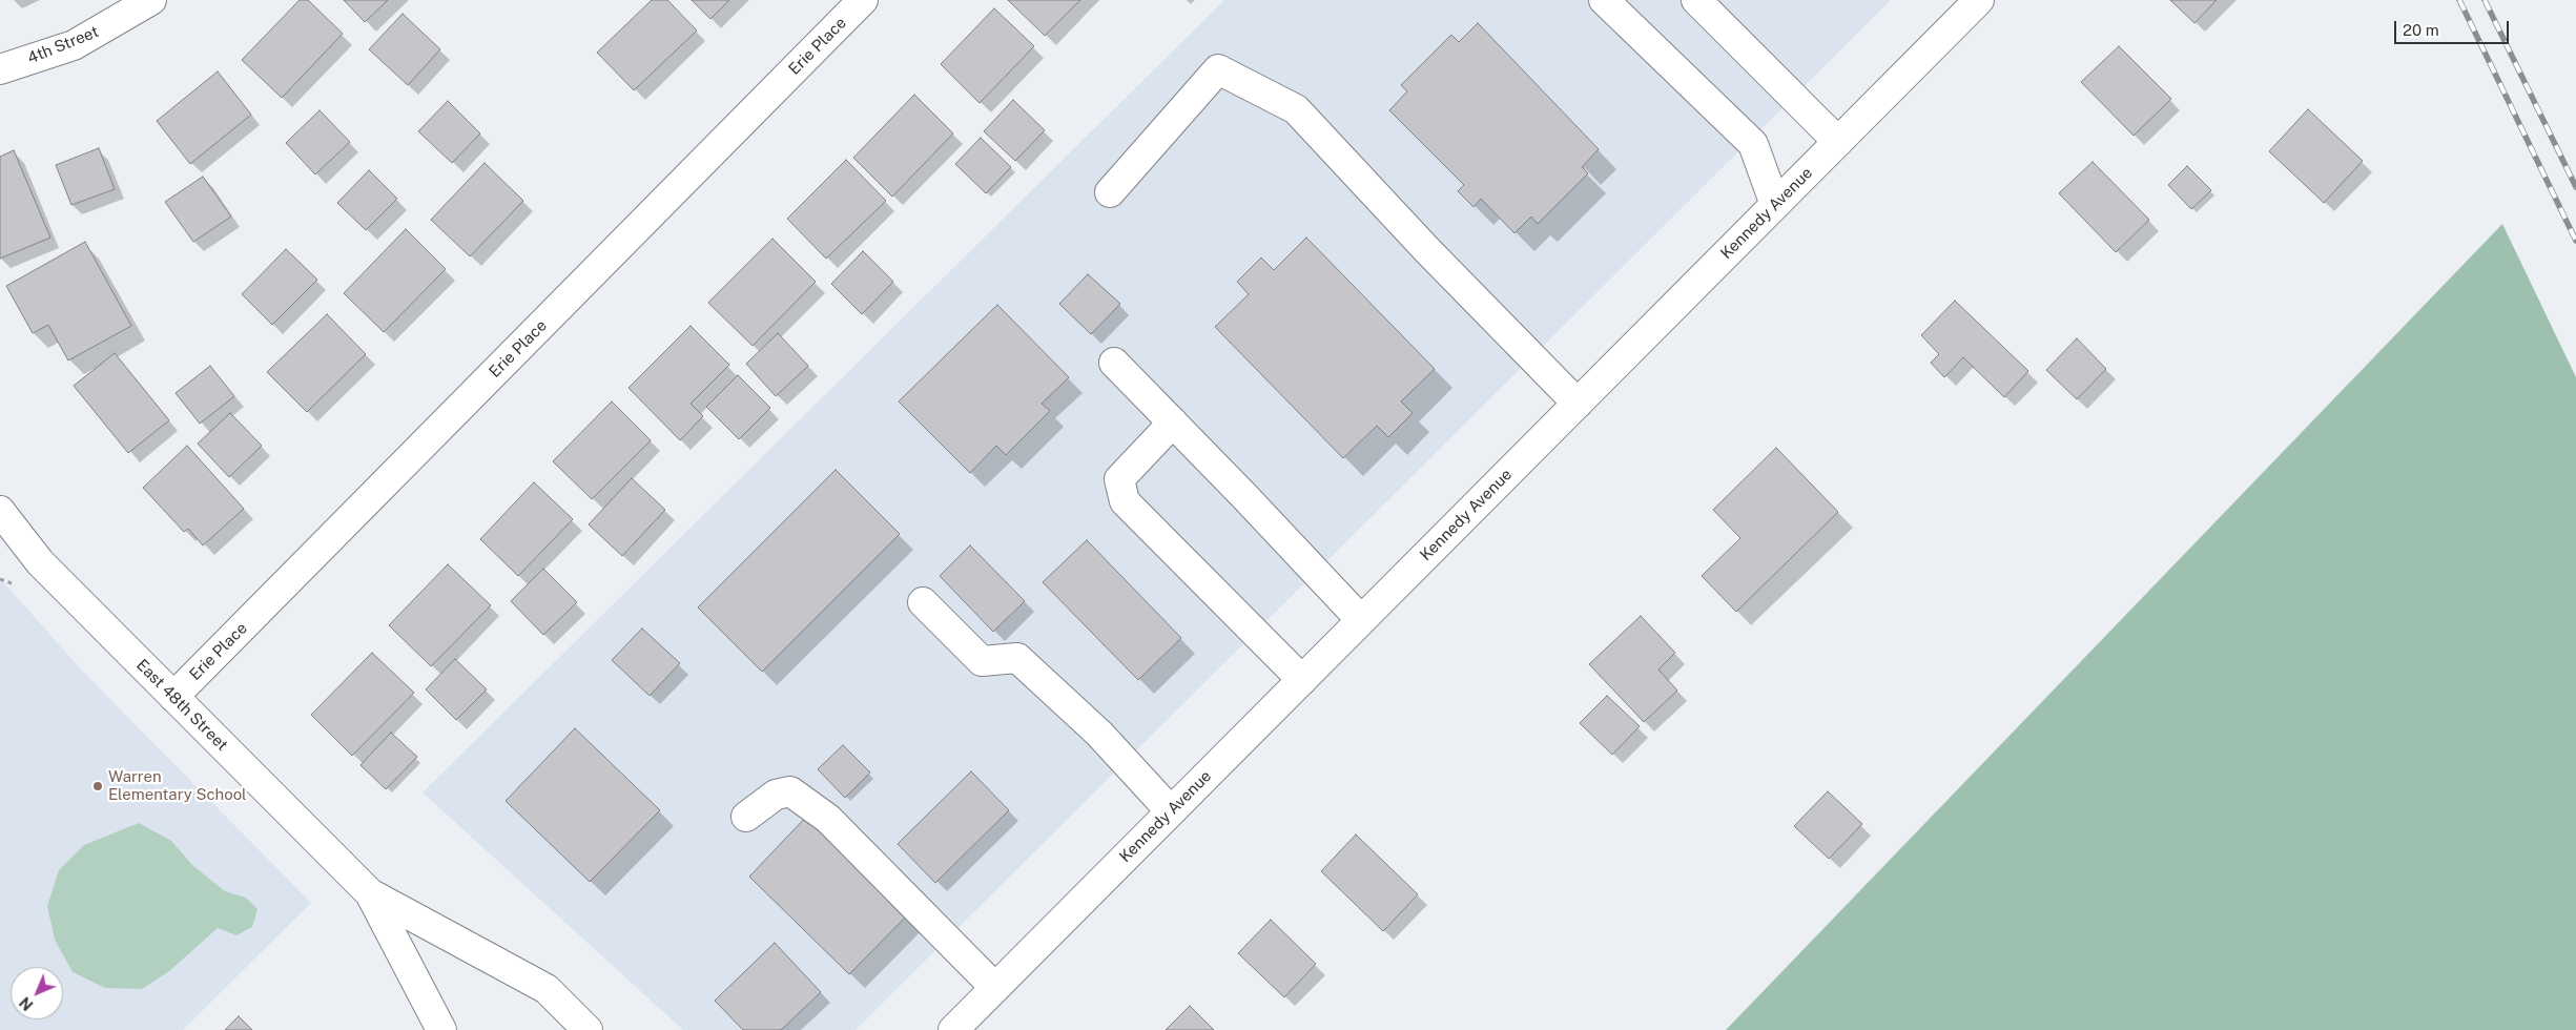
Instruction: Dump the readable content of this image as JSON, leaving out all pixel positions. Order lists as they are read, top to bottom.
{
  "streets": {
    "street": [
      "4th Street",
      "Erie Place",
      "Kennedy Avenue",
      "East 48th Street"
    ]
  },
  "crossings": [
    ["Erie Place", "East 48th Street"]
  ],
  "places": ["Warren Elementary School"],
  "scale_bar": "20 m",
  "north": "bottom left"
}
